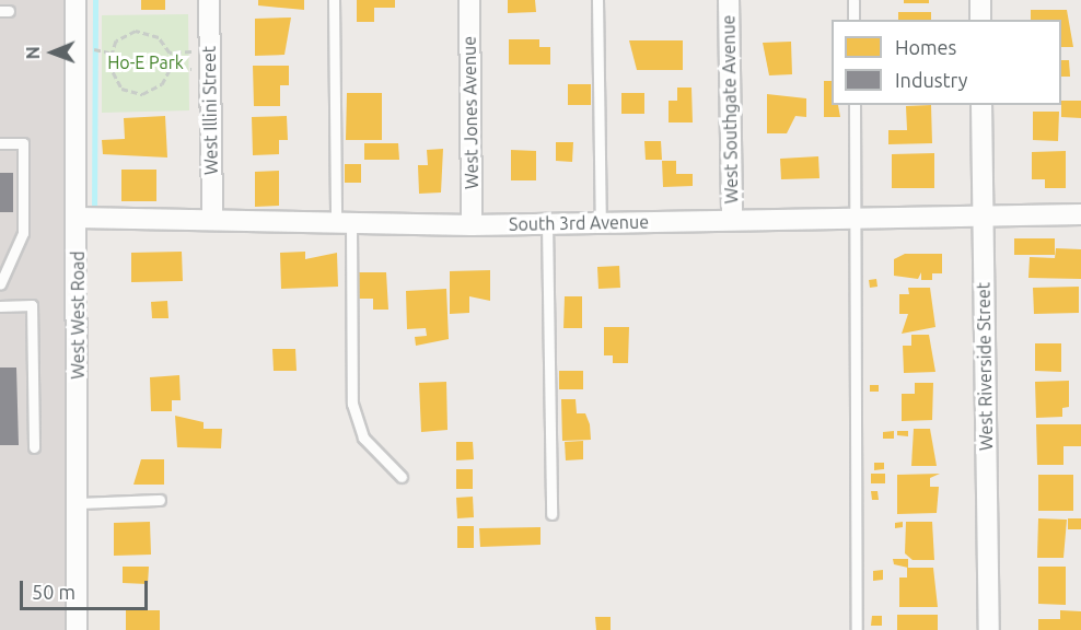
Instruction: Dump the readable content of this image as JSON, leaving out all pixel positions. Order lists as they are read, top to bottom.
{
  "streets": {
    "street": [
      "West Southgate Avenue",
      "West Illini Street",
      "West Jones Avenue",
      "South 3rd Avenue",
      "West West Road",
      "West Riverside Street"
    ]
  },
  "crossings": [
    ["West Southgate Avenue", "South 3rd Avenue"],
    ["West Illini Street", "South 3rd Avenue"],
    ["West Jones Avenue", "South 3rd Avenue"],
    ["South 3rd Avenue", "West West Road"],
    ["South 3rd Avenue", "West Riverside Street"]
  ],
  "parks": ["Ho-E Park"],
  "legend": ["Homes", "Industry"],
  "scale_bar": "50 m",
  "north": "left"
}
